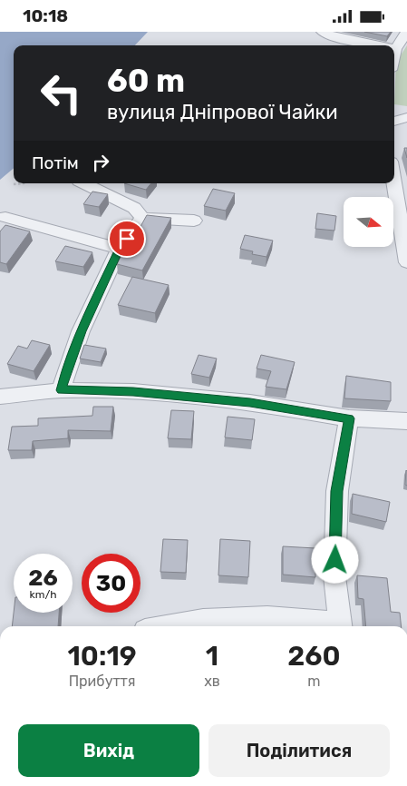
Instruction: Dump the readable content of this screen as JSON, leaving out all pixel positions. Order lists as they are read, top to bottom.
{
  "north": "right",
  "page": {
    "status": "10:18",
    "turn": ["60 m", "вулиця Дніпрової Чайки"],
    "then": "Потім",
    "speed": "26 km/h",
    "limit": "30",
    "eta": [
      "10:19",
      "Прибуття",
      "1",
      "хв",
      "260",
      "m"
    ],
    "buttons": ["Вихід", "Поділитися"]
  }
}
